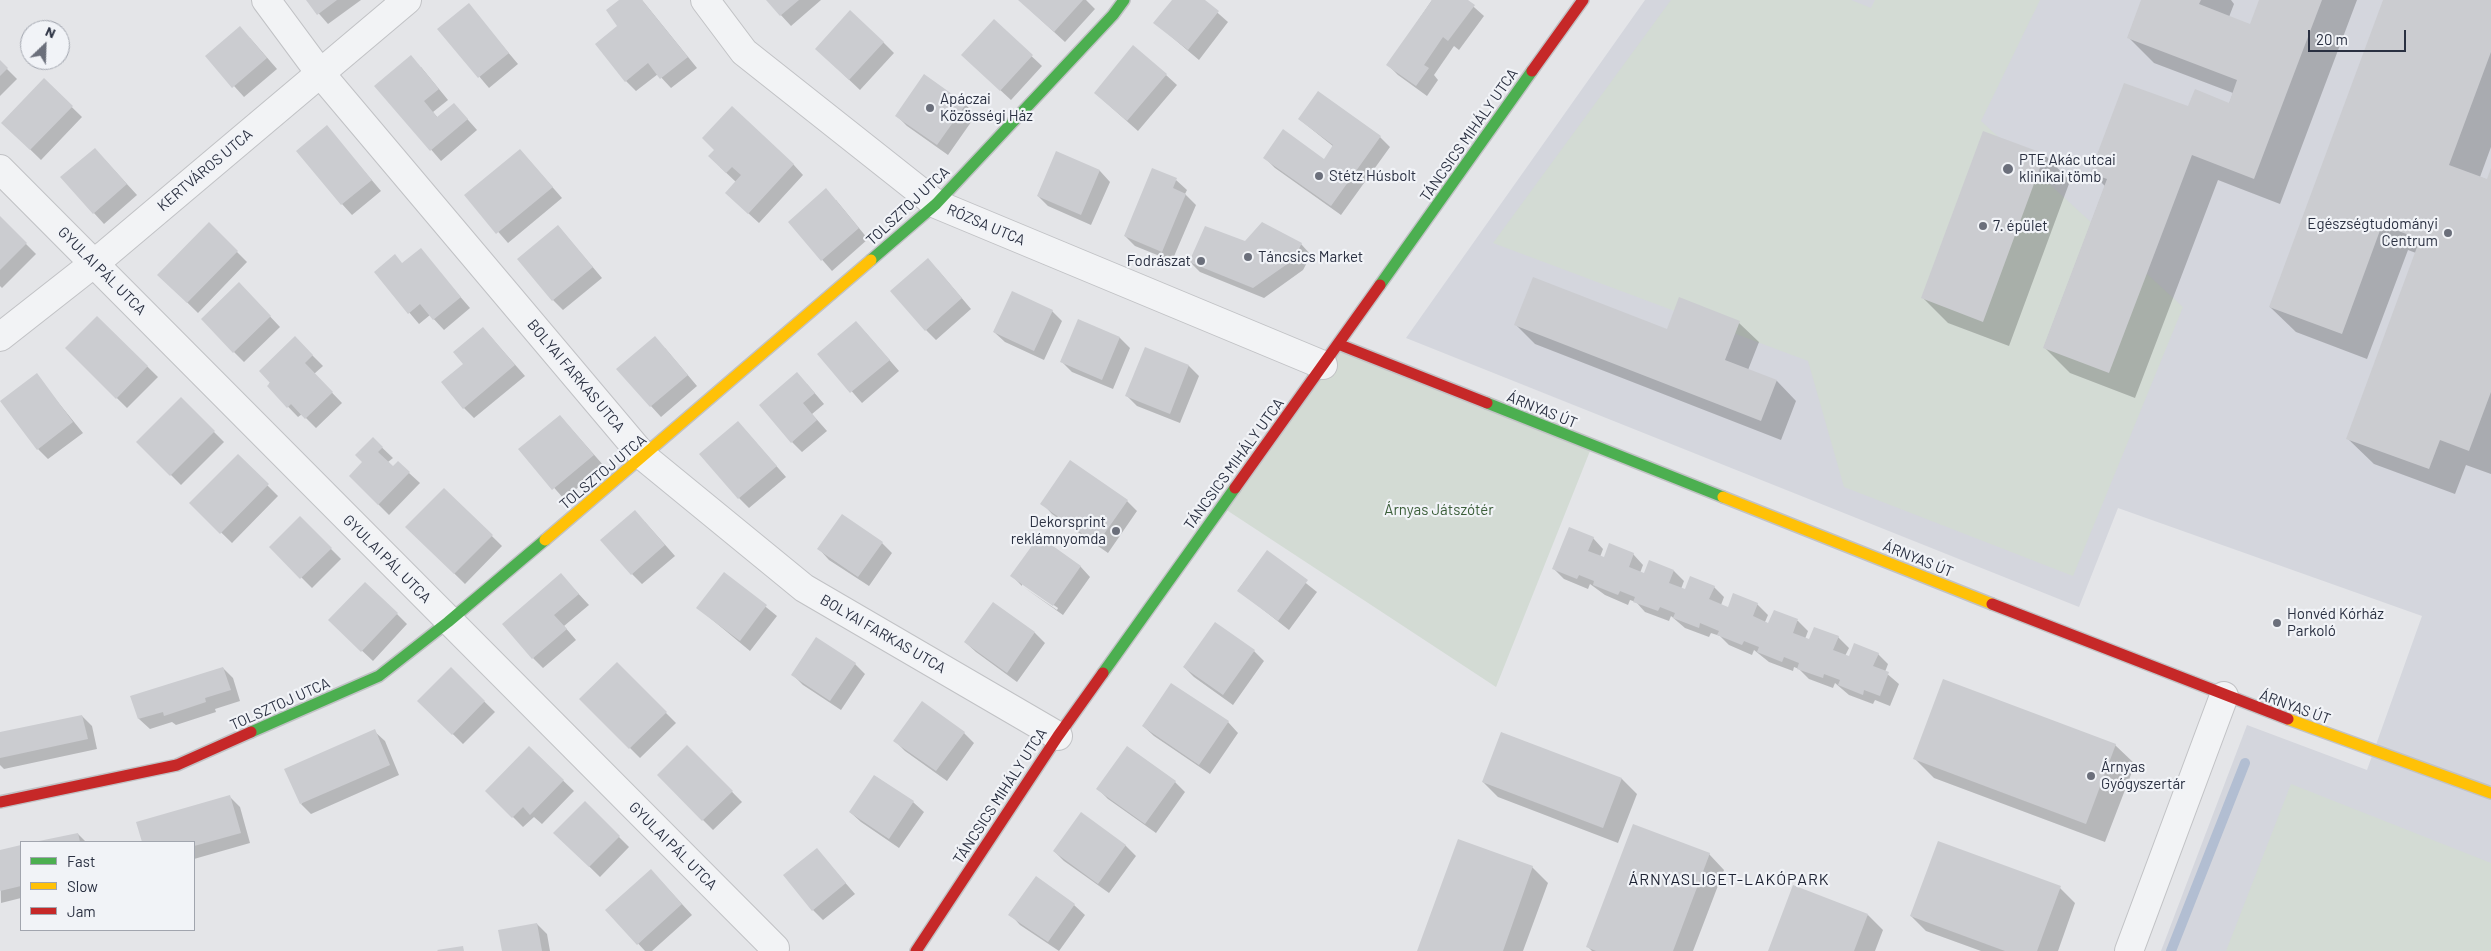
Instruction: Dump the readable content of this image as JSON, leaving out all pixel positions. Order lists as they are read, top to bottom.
{
  "streets": {
    "street": [
      "TÁNCSICS MIHÁLY UTCA",
      "KERTVÁROS UTCA",
      "TOLSZTOJ UTCA",
      "RÓZSA UTCA",
      "GYULAI PÁL UTCA",
      "BOLYAI FARKAS UTCA",
      "ÁRNYAS ÚT"
    ]
  },
  "crossings": [
    ["TÁNCSICS MIHÁLY UTCA", "RÓZSA UTCA"],
    ["TÁNCSICS MIHÁLY UTCA", "BOLYAI FARKAS UTCA"],
    ["TÁNCSICS MIHÁLY UTCA", "ÁRNYAS ÚT"],
    ["KERTVÁROS UTCA", "GYULAI PÁL UTCA"],
    ["KERTVÁROS UTCA", "BOLYAI FARKAS UTCA"],
    ["TOLSZTOJ UTCA", "RÓZSA UTCA"],
    ["TOLSZTOJ UTCA", "GYULAI PÁL UTCA"],
    ["TOLSZTOJ UTCA", "BOLYAI FARKAS UTCA"],
    ["RÓZSA UTCA", "ÁRNYAS ÚT"]
  ],
  "districts": ["ÁRNYASLIGET-LAKÓPARK"],
  "parks": ["Árnyas Játszótér"],
  "places": [
    "Apáczai Közösségi Ház",
    "PTE Akác utcai klinikai tömb",
    "Stétz Húsbolt",
    "7. épület",
    "Egészségtudományi Centrum",
    "Táncsics Market",
    "Fodrászat",
    "Dekorsprint reklámnyomda",
    "Honvéd Kórház Parkoló",
    "Árnyas Gyógyszertár"
  ],
  "legend": ["Fast", "Slow", "Jam"],
  "scale_bar": "20 m",
  "north": "top right"
}
